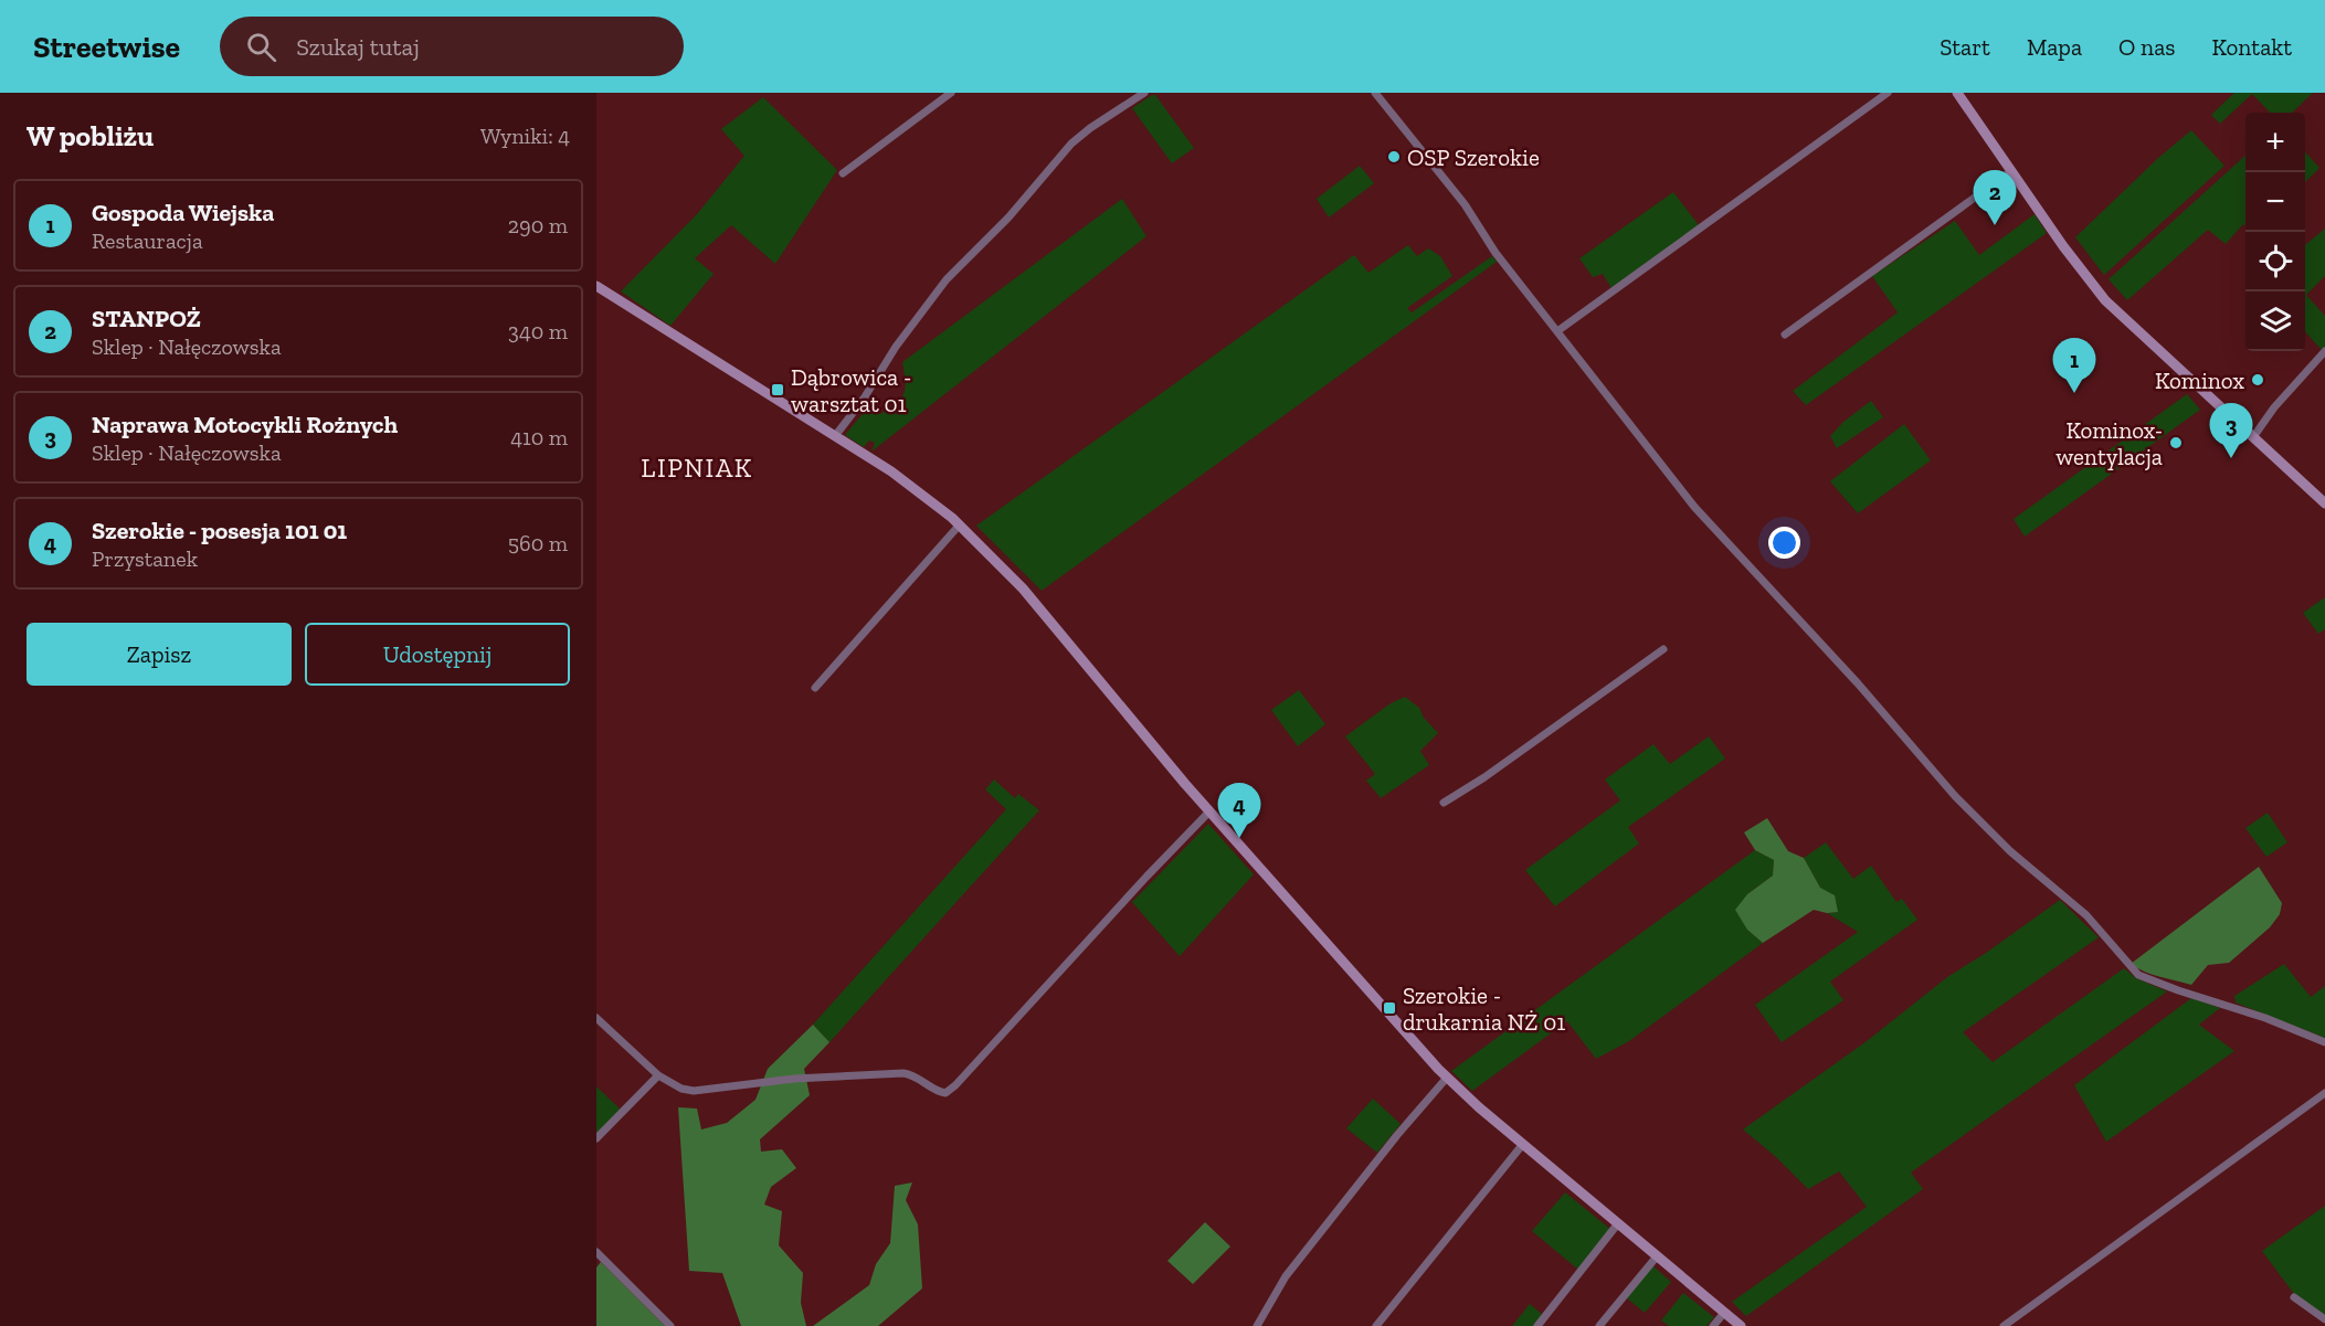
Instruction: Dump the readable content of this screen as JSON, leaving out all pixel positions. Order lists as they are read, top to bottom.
{
  "districts": ["LIPNIAK"],
  "places": {
    "other": ["OSP Szerokie", "Kominox", "Kominox- wentylacja"],
    "transit": ["Dąbrowica - warsztat 01", "Szerokie - drukarnia NŻ 01"]
  },
  "page": {
    "header": "Streetwise",
    "search": "Szukaj tutaj",
    "nav": [
      "Start",
      "Mapa",
      "O nas",
      "Kontakt"
    ],
    "heading": ["W pobliżu", "Wyniki: 4"],
    "map_buttons": ["+", "−"],
    "pins": [
      "2",
      "1",
      "3",
      "4"
    ],
    "list": [
      {
        "mark": "1",
        "name": "Gospoda Wiejska",
        "note": "Restauracja",
        "value": "290 m"
      },
      {
        "mark": "2",
        "name": "STANPOŻ",
        "note": "Sklep · Nałęczowska",
        "value": "340 m"
      },
      {
        "mark": "3",
        "name": "Naprawa Motocykli Rożnych",
        "note": "Sklep · Nałęczowska",
        "value": "410 m"
      },
      {
        "mark": "4",
        "name": "Szerokie - posesja 101 01",
        "note": "Przystanek",
        "value": "560 m"
      }
    ],
    "buttons": ["Zapisz", "Udostępnij"]
  }
}
